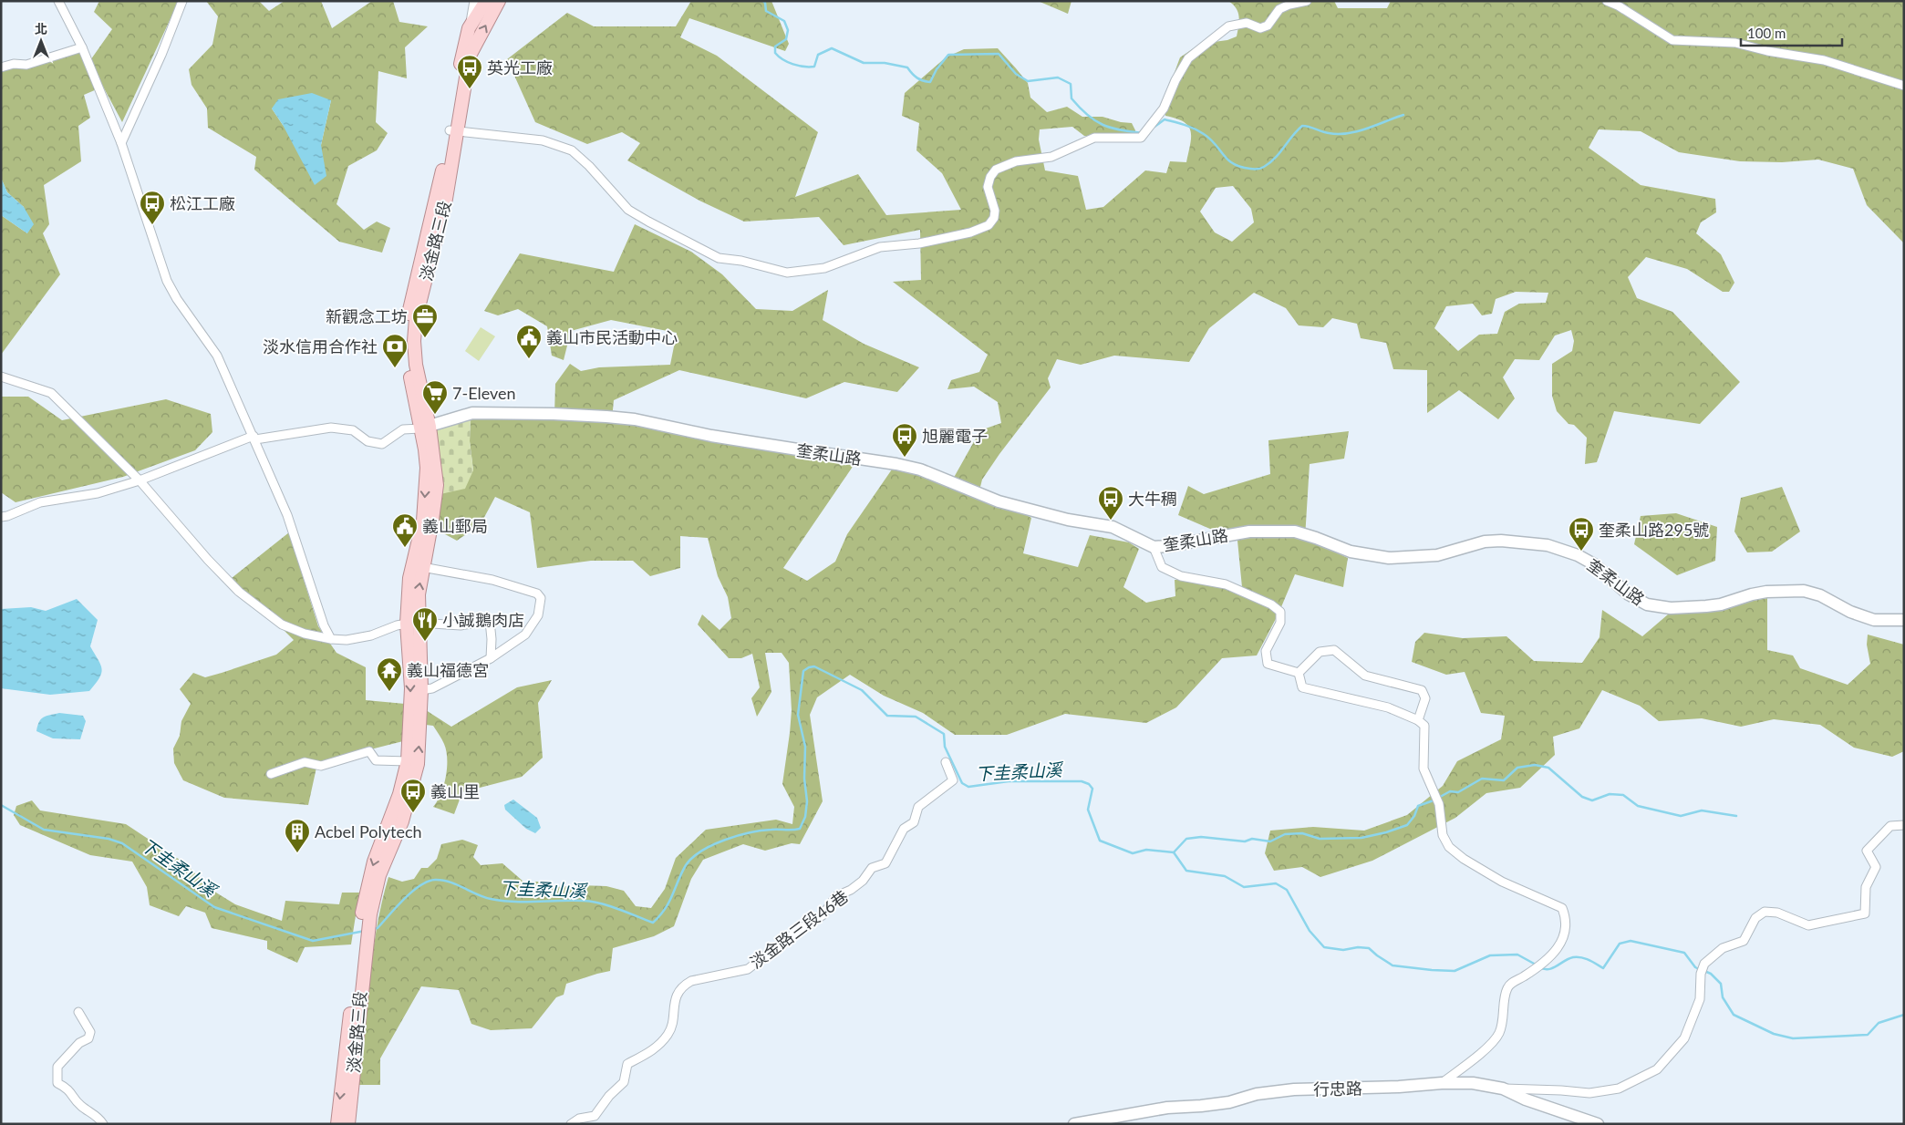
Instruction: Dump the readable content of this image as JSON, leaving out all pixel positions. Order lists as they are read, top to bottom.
{
  "streets": {
    "main road": ["淡金路三段"],
    "street": ["奎柔山路", "淡金路三段46巷", "行忠路"]
  },
  "crossings": [
    ["淡金路三段", "奎柔山路"]
  ],
  "water": ["下圭柔山溪"],
  "places": {
    "bus stop": [
      "英光工廠",
      "松江工廠",
      "旭麗電子",
      "大牛稠",
      "奎柔山路295號",
      "義山里"
    ],
    "office": ["新觀念工坊"],
    "public building": ["義山市民活動中心", "義山郵局"],
    "bank": ["淡水信用合作社"],
    "supermarket": ["7-Eleven"],
    "restaurant": ["小誠鵝肉店"],
    "temple": ["義山福德宮"],
    "building": ["Acbel Polytech"]
  },
  "scale_bar": "100 m",
  "north": "top"
}
